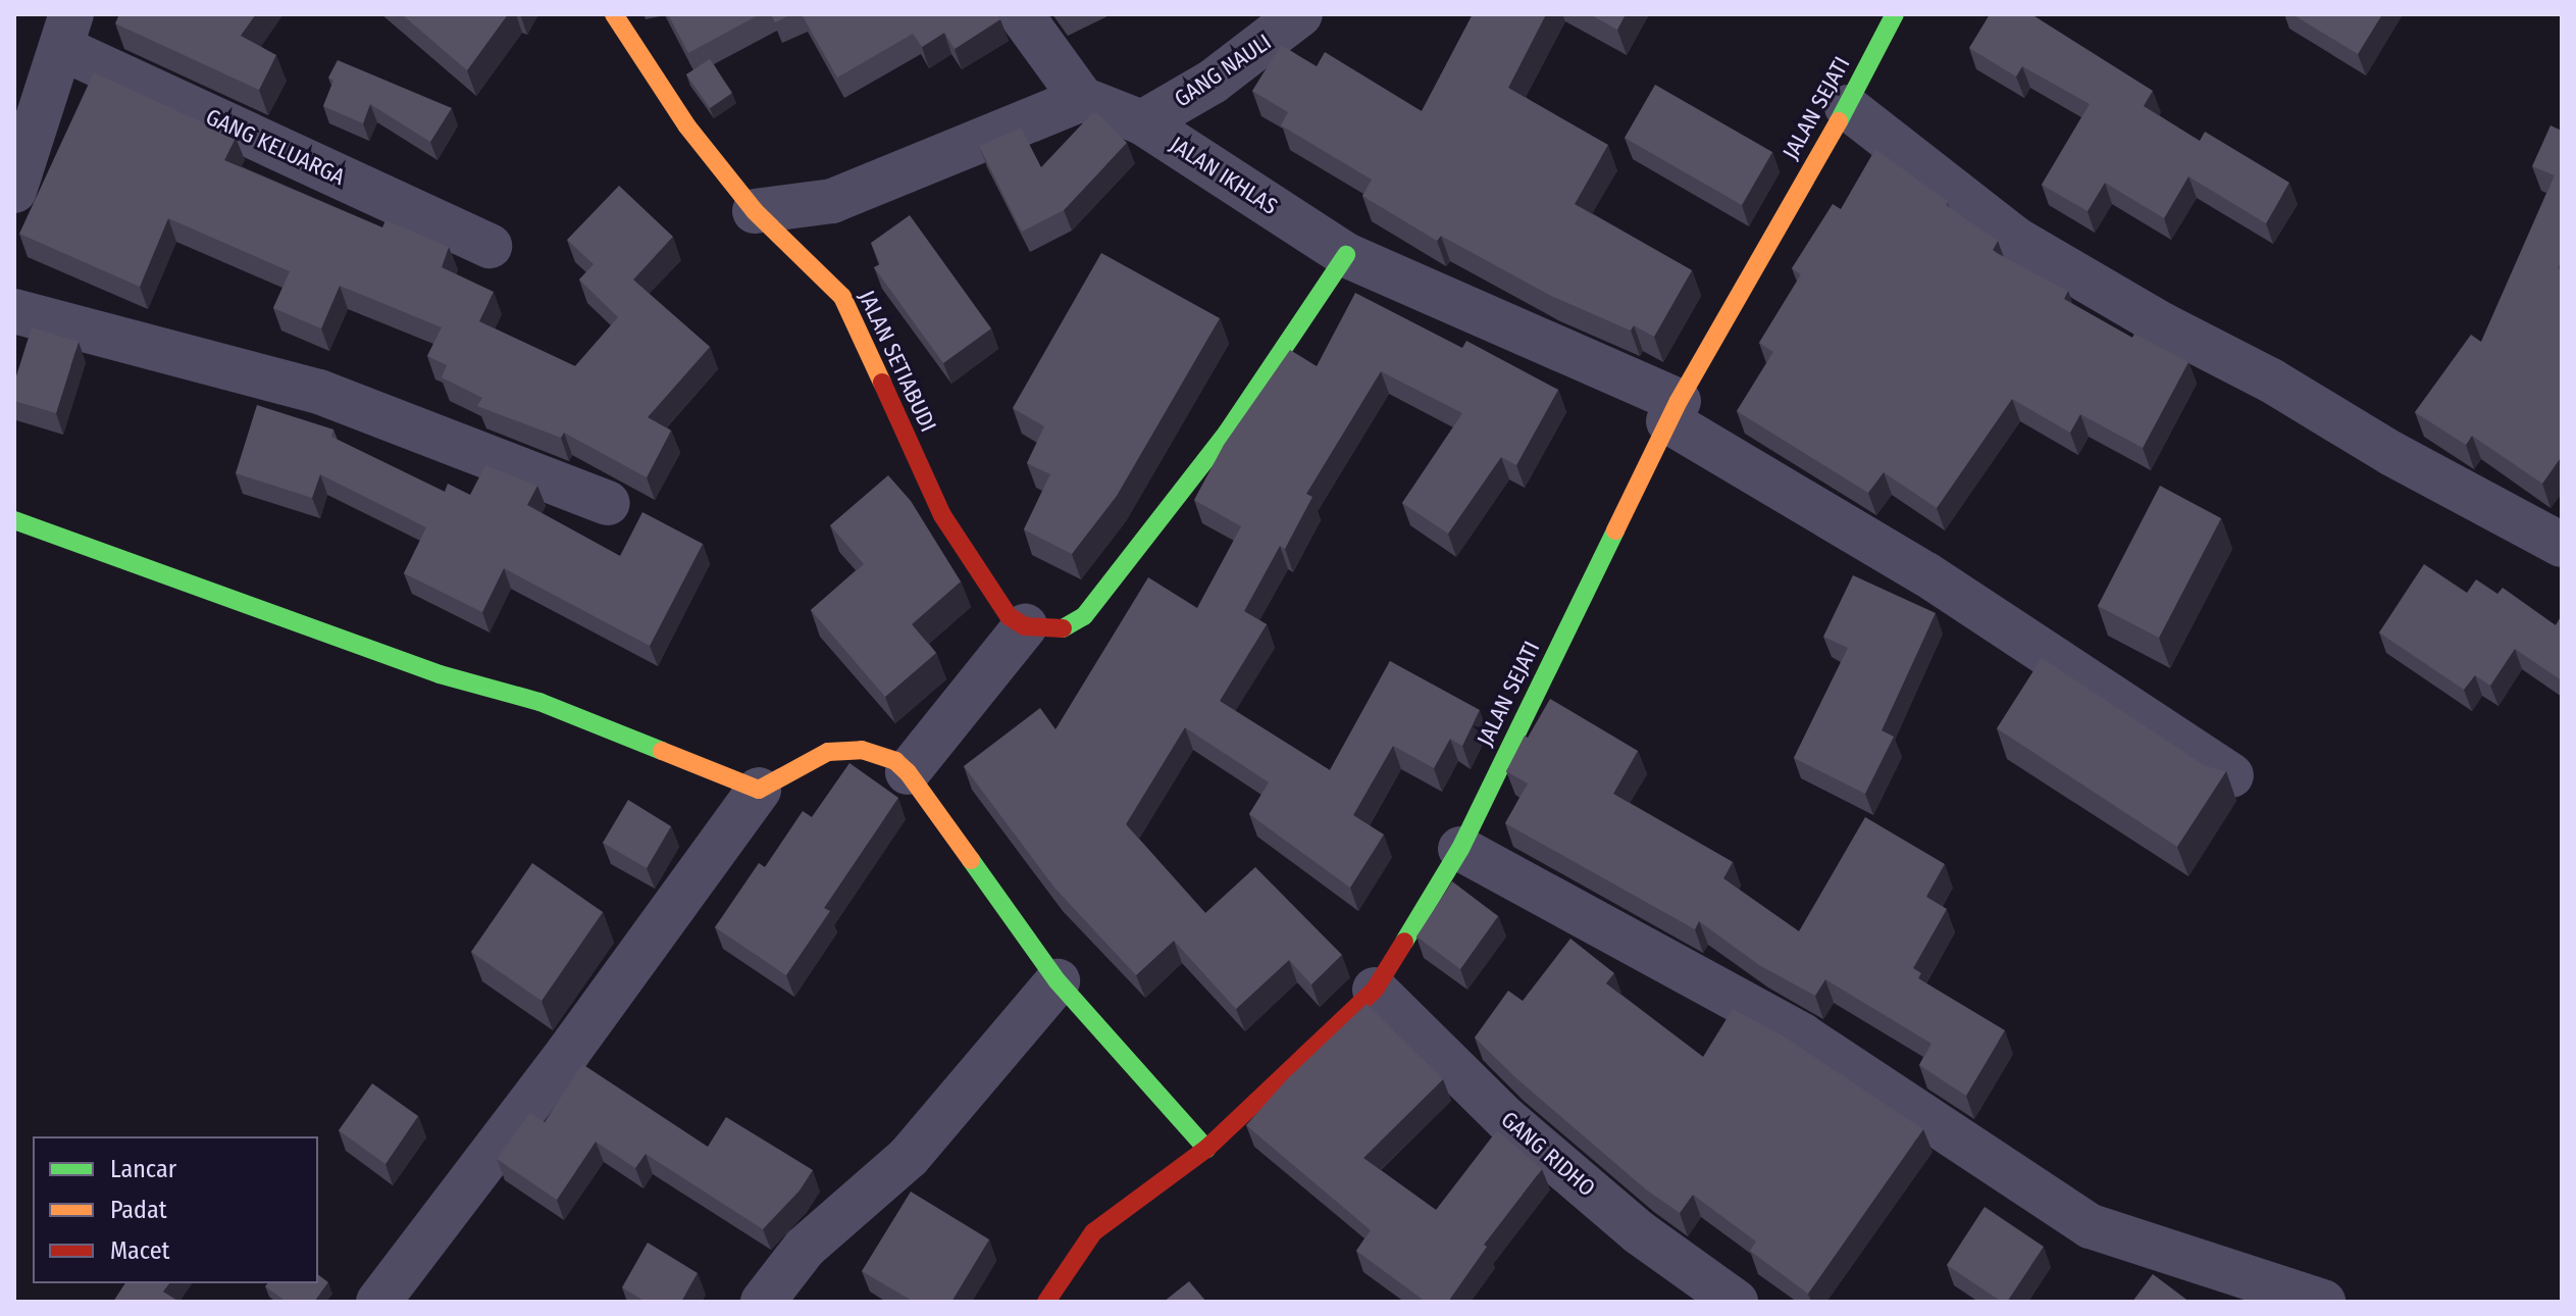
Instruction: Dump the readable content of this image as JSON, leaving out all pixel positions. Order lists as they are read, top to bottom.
{
  "streets": {
    "street": [
      "GANG NAULI",
      "JALAN SEJATI",
      "GANG KELUARGA",
      "JALAN IKHLAS",
      "JALAN SETIABUDI",
      "GANG RIDHO"
    ]
  },
  "crossings": [
    ["GANG NAULI", "JALAN IKHLAS"],
    ["JALAN SEJATI", "JALAN IKHLAS"],
    ["JALAN SEJATI", "GANG RIDHO"]
  ],
  "legend": ["Lancar", "Padat", "Macet"]
}
